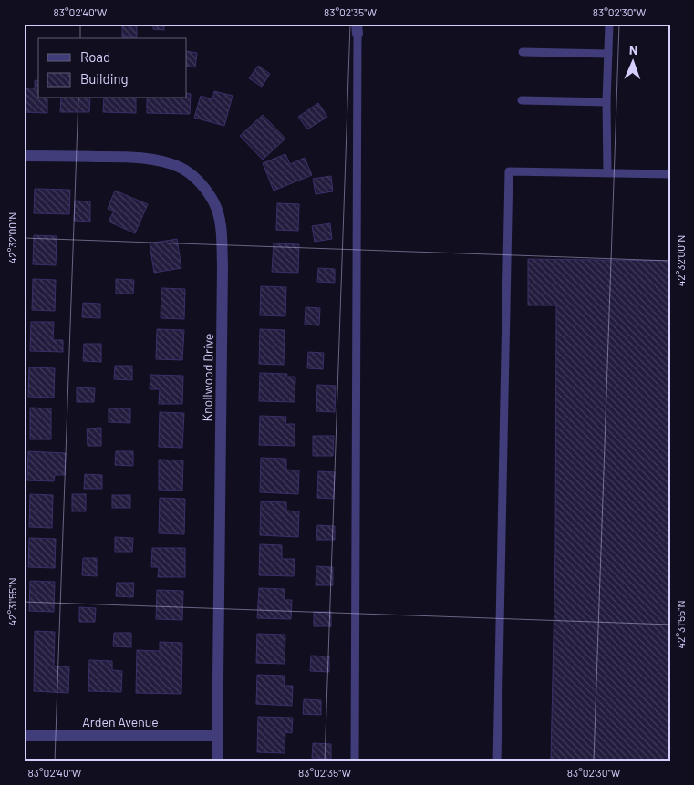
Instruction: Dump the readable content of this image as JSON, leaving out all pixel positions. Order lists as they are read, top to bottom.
{
  "streets": {
    "street": ["Knollwood Drive", "Arden Avenue"]
  },
  "crossings": [
    ["Knollwood Drive", "Arden Avenue"]
  ],
  "legend": ["Road", "Building"],
  "north": "top",
  "coordinates": [
    "83°02'40\"W",
    "83°02'35\"W",
    "83°02'30\"W",
    "42°32'00\"N",
    "42°31'55\"N"
  ]
}
